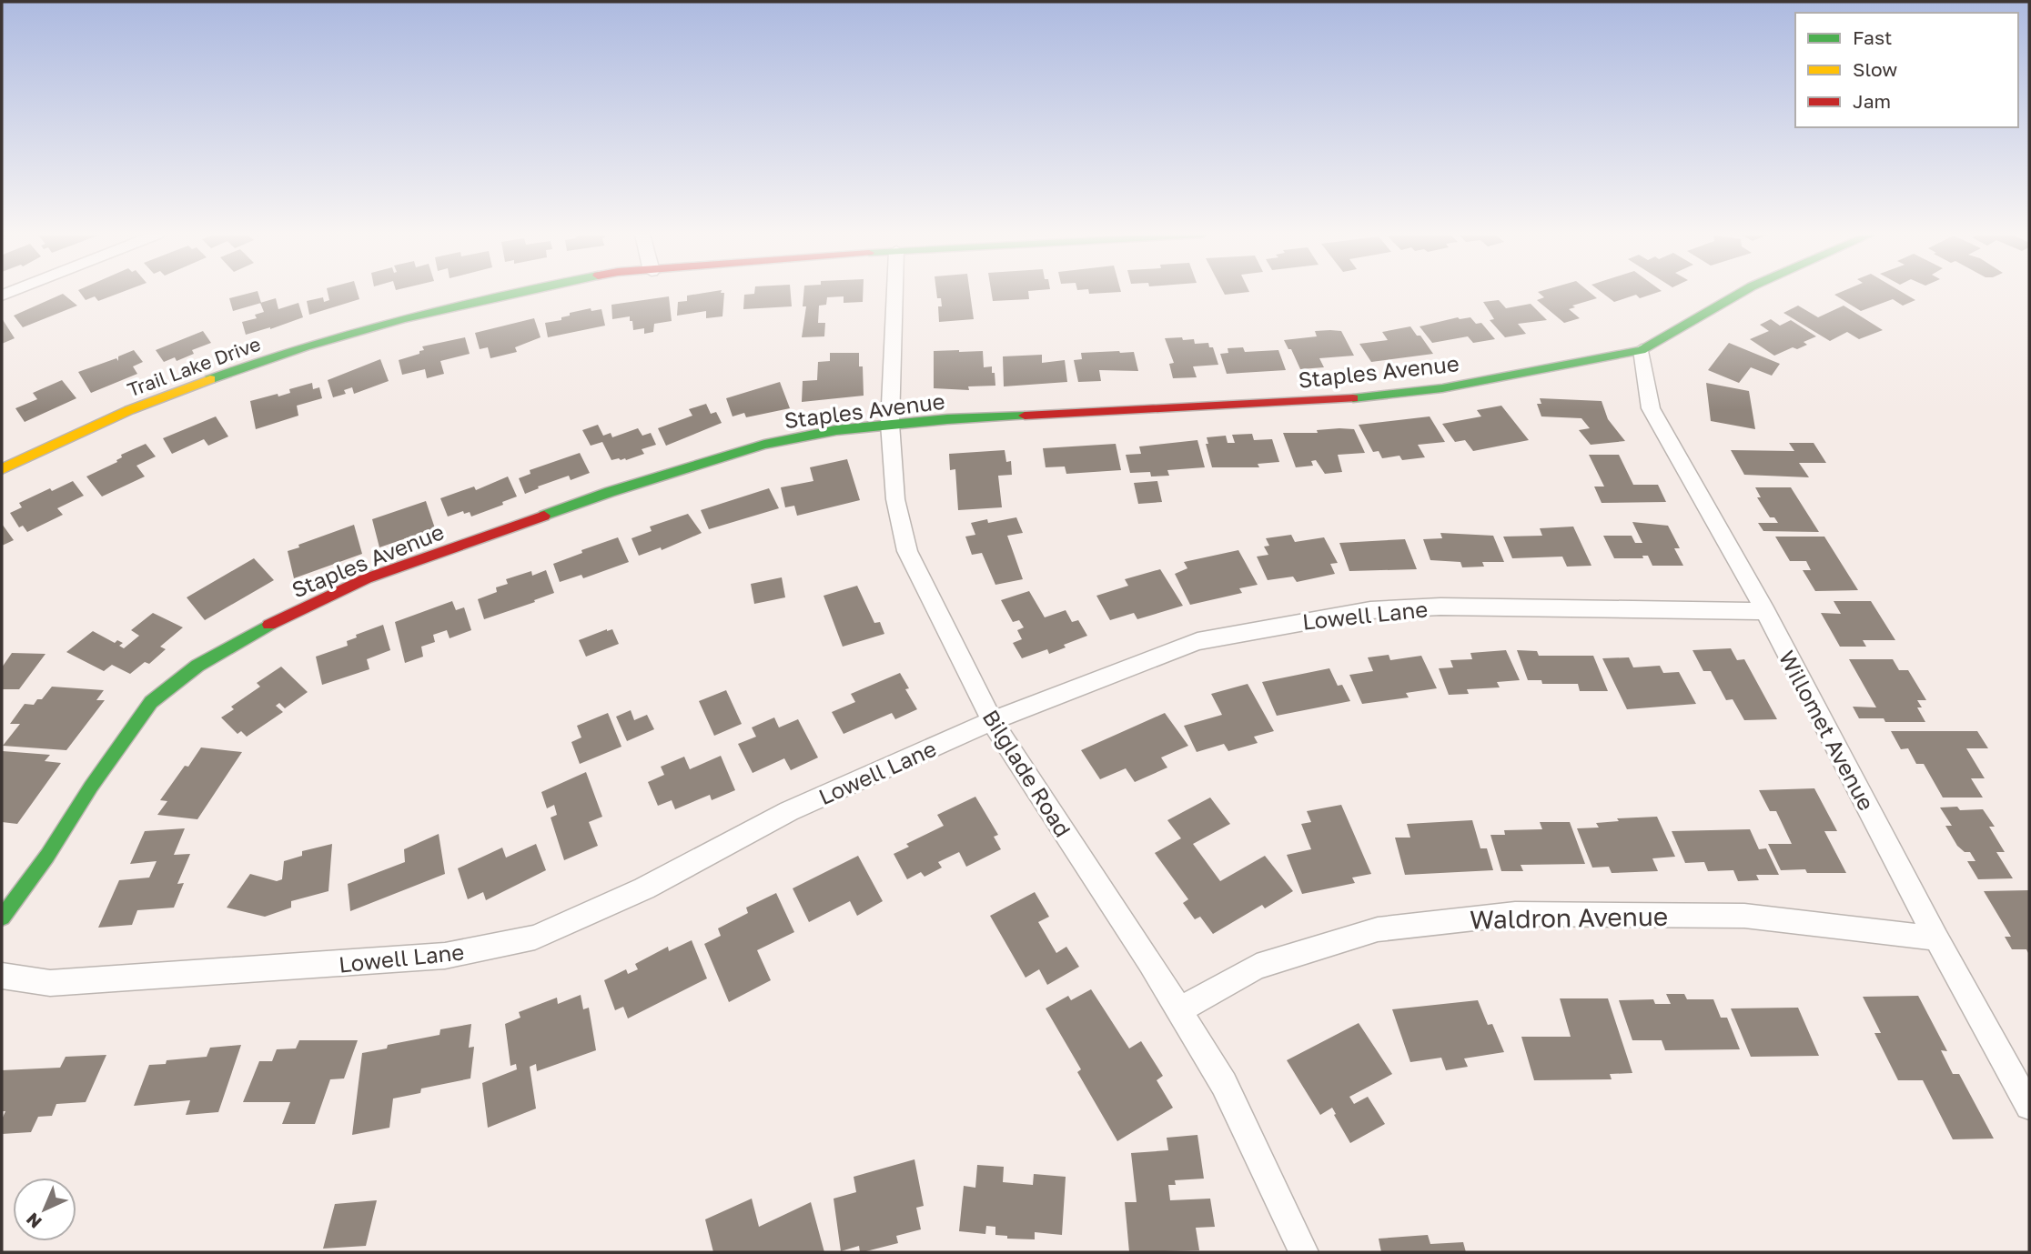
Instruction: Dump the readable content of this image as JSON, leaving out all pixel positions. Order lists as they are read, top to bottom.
{
  "streets": {
    "street": [
      "Trail Lake Drive",
      "Staples Avenue",
      "Lowell Lane",
      "Willomet Avenue",
      "Bilglade Road",
      "Waldron Avenue"
    ]
  },
  "crossings": [
    ["Staples Avenue", "Willomet Avenue"],
    ["Staples Avenue", "Bilglade Road"],
    ["Lowell Lane", "Willomet Avenue"],
    ["Lowell Lane", "Bilglade Road"],
    ["Willomet Avenue", "Waldron Avenue"],
    ["Bilglade Road", "Waldron Avenue"]
  ],
  "legend": ["Fast", "Slow", "Jam"],
  "north": "bottom left"
}
